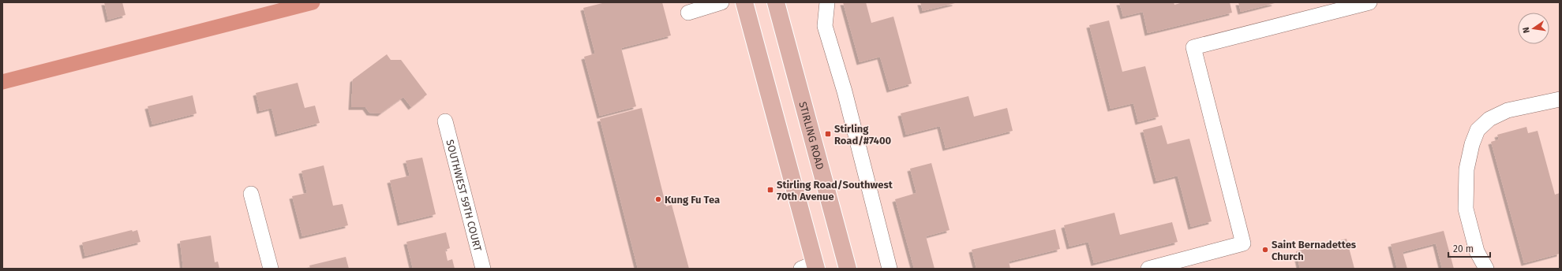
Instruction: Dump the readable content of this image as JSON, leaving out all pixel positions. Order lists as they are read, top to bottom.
{
  "streets": {
    "main road": ["STIRLING ROAD"],
    "street": ["SOUTHWEST 59TH COURT"]
  },
  "places": {
    "transit": ["Stirling Road/#7400", "Stirling Road/Southwest 70th Avenue"],
    "other": ["Kung Fu Tea", "Saint Bernadettes Church"]
  },
  "scale_bar": "20 m",
  "north": "left"
}
